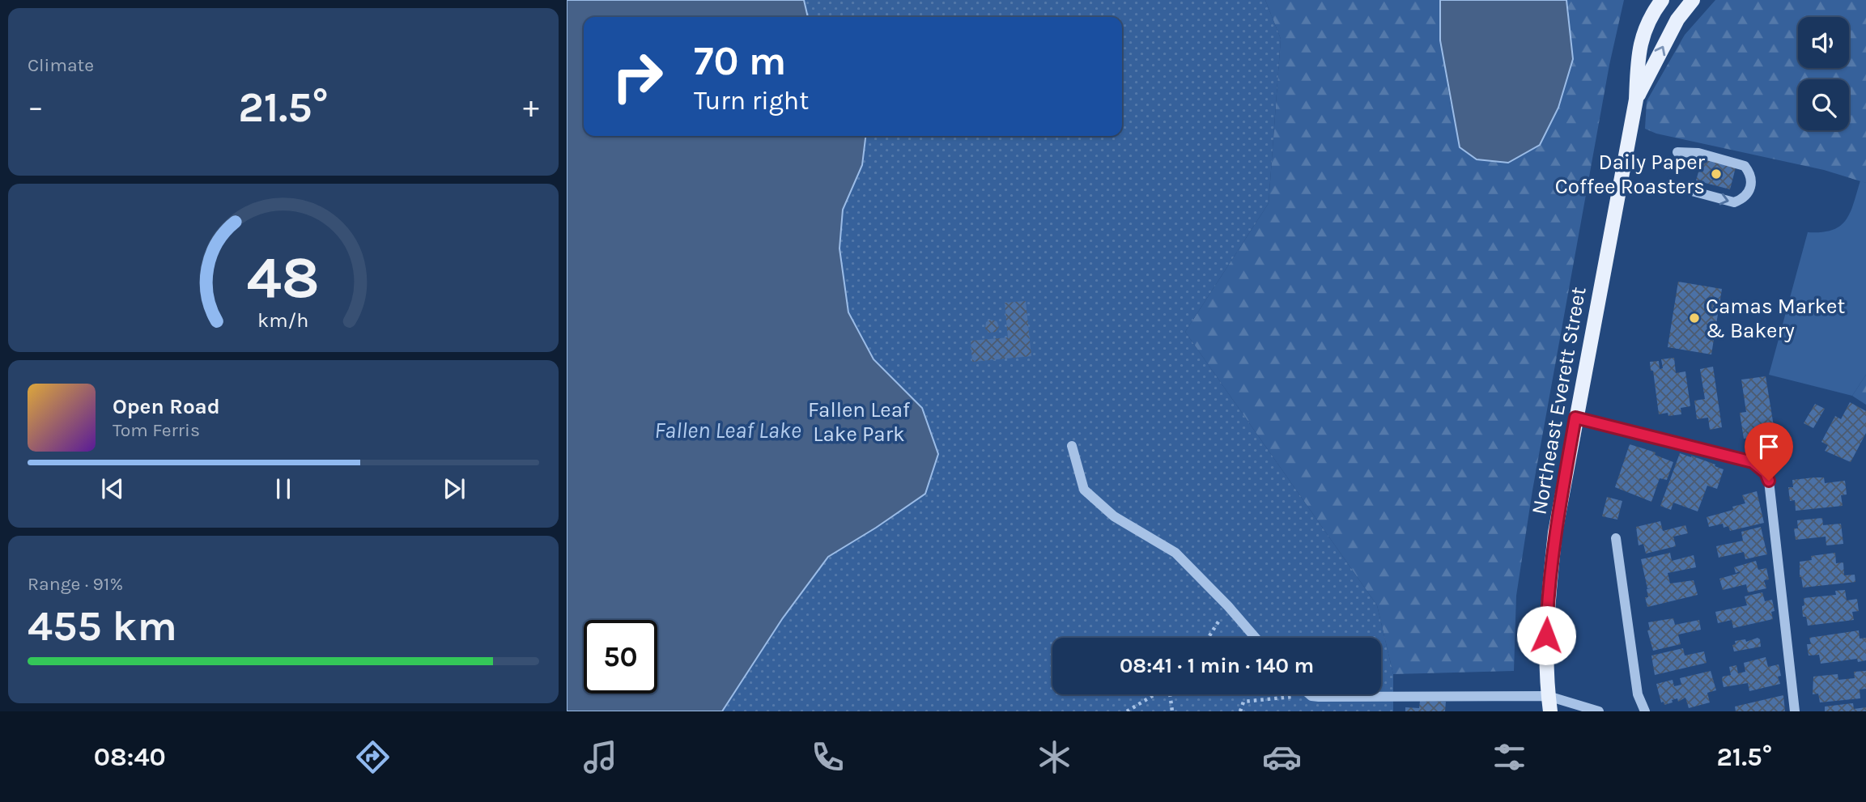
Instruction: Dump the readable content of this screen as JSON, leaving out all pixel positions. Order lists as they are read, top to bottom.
{
  "streets": {
    "main road": ["Northeast Everett Street"]
  },
  "water": ["Fallen Leaf Lake"],
  "parks": ["Fallen Leaf Lake Park"],
  "places": ["Daily Paper Coffee Roasters", "Camas Market & Bakery"],
  "page": {
    "tile": [
      "Climate",
      ["Range · 91%", "455 km"]
    ],
    "turn": ["70 m", "Turn right"],
    "heat": ["−", "21.5°", "+"],
    "song": ["Open Road", "Tom Ferris"],
    "limit": "50",
    "trip": "08:41 · 1 min · 140 m",
    "tabs": ["08:40", "21.5°"],
    "gauge": ["48", "km/h"]
  }
}
